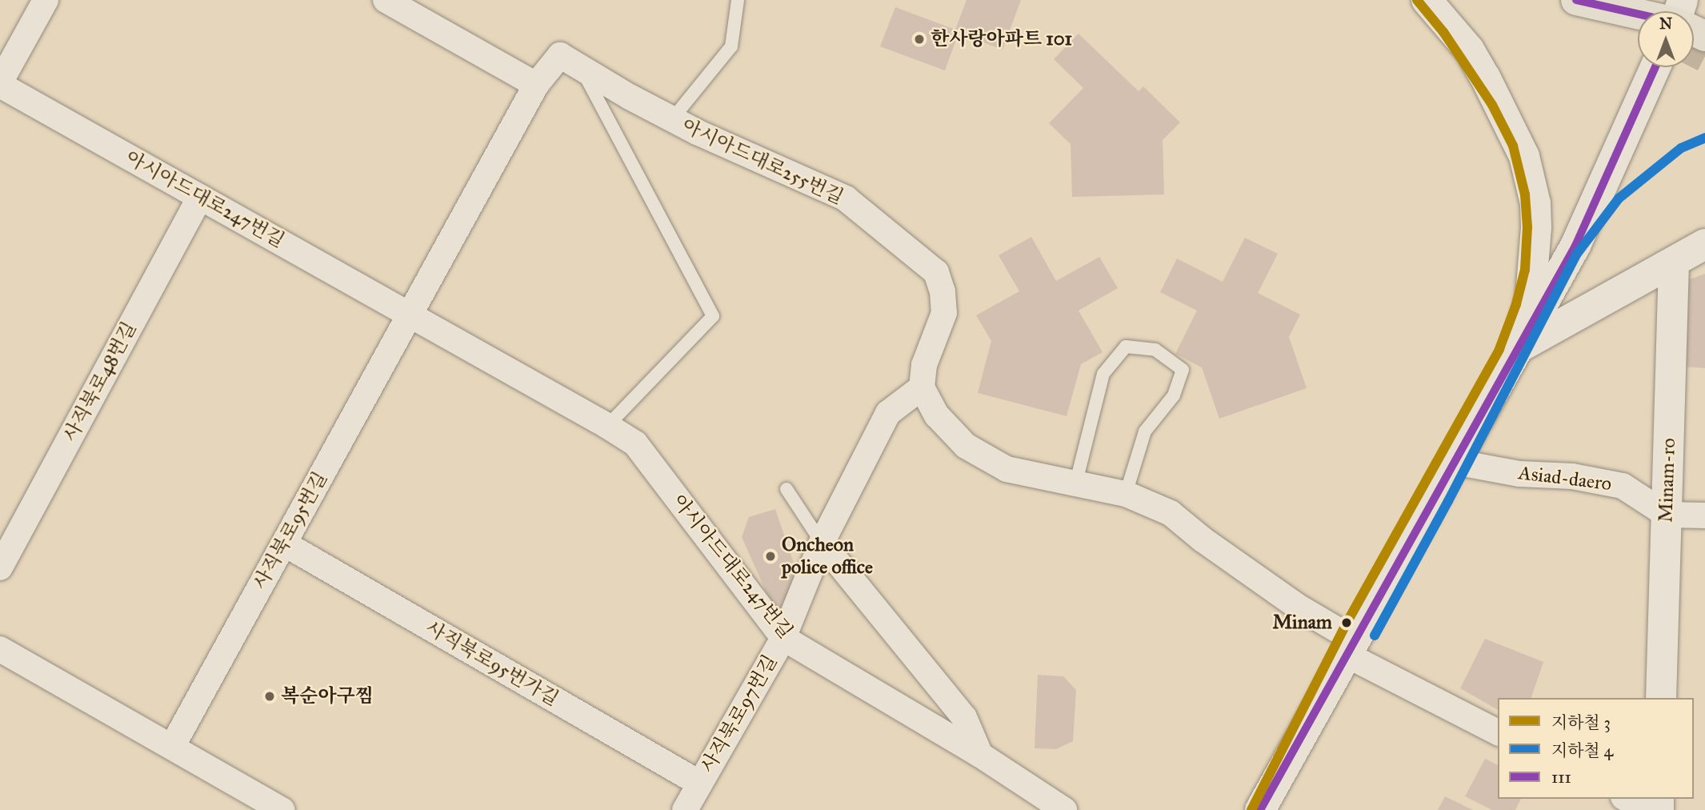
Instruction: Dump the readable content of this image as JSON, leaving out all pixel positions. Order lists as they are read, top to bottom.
{
  "streets": {
    "main road": ["Minam-ro"],
    "street": [
      "아시아드대로255번길",
      "아시아드대로247번길",
      "사직북로48번길",
      "Asiad-daero",
      "사직북로95번길",
      "사직북로95번가길",
      "사직북로97번길"
    ]
  },
  "crossings": [
    ["아시아드대로255번길", "사직북로97번길"],
    ["아시아드대로247번길", "사직북로48번길"],
    ["아시아드대로247번길", "사직북로95번길"],
    ["아시아드대로247번길", "사직북로97번길"],
    ["Asiad-daero", "Minam-ro"],
    ["사직북로95번길", "사직북로95번가길"],
    ["사직북로95번가길", "사직북로97번길"]
  ],
  "places": [
    "한사랑아파트 101",
    "Oncheon police office",
    "Minam",
    "복순아구찜"
  ],
  "lines": ["metro line 3", "transit line 111", "metro line 4"],
  "legend": ["지하철 3", "지하철 4", "111"],
  "north": "top"
}
